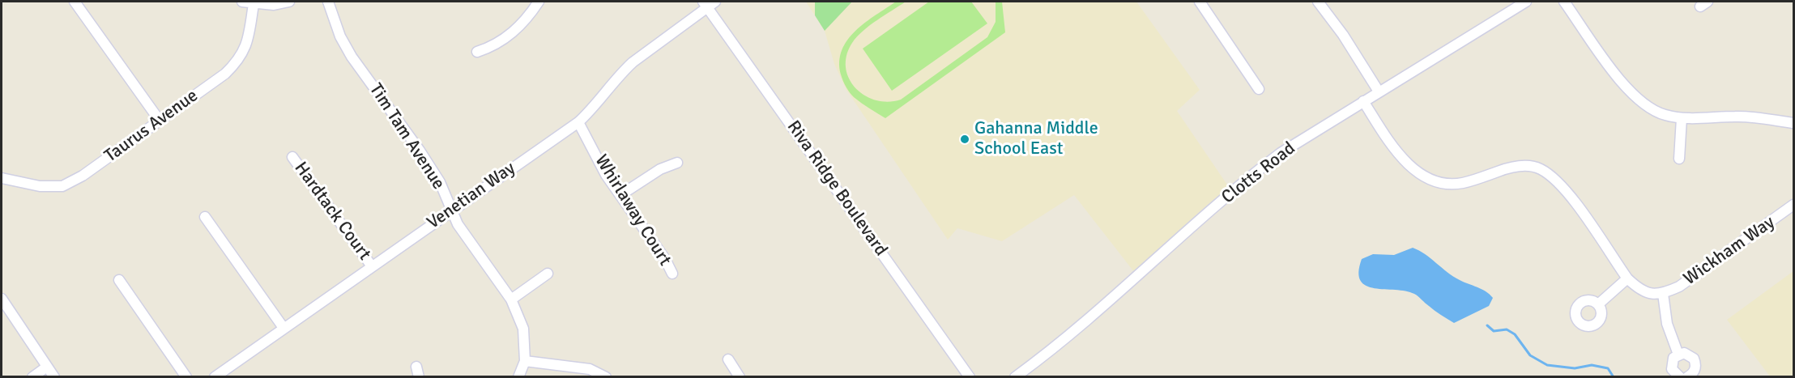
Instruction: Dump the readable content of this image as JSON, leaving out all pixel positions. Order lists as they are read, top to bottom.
{
  "streets": {
    "street": [
      "Taurus Avenue",
      "Tim Tam Avenue",
      "Clotts Road",
      "Riva Ridge Boulevard",
      "Venetian Way",
      "Whirlaway Court",
      "Hardtack Court",
      "Wickham Way"
    ]
  },
  "crossings": [
    ["Tim Tam Avenue", "Venetian Way"],
    ["Riva Ridge Boulevard", "Venetian Way"],
    ["Venetian Way", "Whirlaway Court"],
    ["Venetian Way", "Hardtack Court"]
  ],
  "places": ["Gahanna Middle School East"]
}
